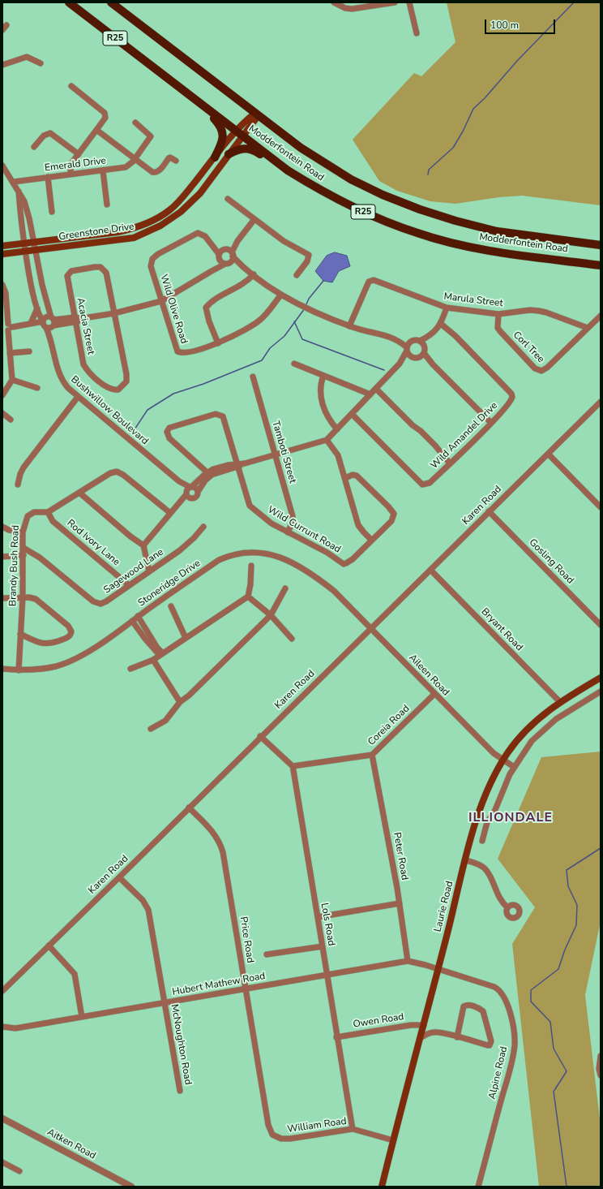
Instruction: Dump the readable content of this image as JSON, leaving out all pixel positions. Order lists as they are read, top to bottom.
{
  "streets": {
    "main road": [
      "R25",
      "Modderfontein Road",
      "Greenstone Drive",
      "Laurie Road"
    ],
    "street": [
      "Emerald Drive",
      "Marula Street",
      "Wild Olive Road",
      "Acacia Street",
      "Corl Tree",
      "Bushwillow Boulevard",
      "Wild Amandel Drive",
      "Tamboti Street",
      "Karen Road",
      "Wild Currunt Road",
      "Rod Ivory Lane",
      "Gosling Road",
      "Brandy Bush Road",
      "Sagewood Lane",
      "Stoneridge Drive",
      "Bryant Road",
      "Aileen Road",
      "Coreia Road",
      "Peter Road",
      "Lols Road",
      "Price Road",
      "Hubert Mathew Road",
      "Owen Road",
      "McNoughton Road",
      "Alpine Road",
      "William Road",
      "Aitken Road"
    ]
  },
  "crossings": [
    ["Modderfontein Road", "Greenstone Drive"],
    ["Emerald Drive", "Bushwillow Boulevard"],
    ["Greenstone Drive", "Bushwillow Boulevard"],
    ["Marula Street", "Corl Tree"],
    ["Tamboti Street", "Wild Currunt Road"],
    ["Karen Road", "Gosling Road"],
    ["Karen Road", "Bryant Road"],
    ["Karen Road", "Aileen Road"],
    ["Karen Road", "Price Road"],
    ["Karen Road", "McNoughton Road"],
    ["Rod Ivory Lane", "Brandy Bush Road"],
    ["Rod Ivory Lane", "Sagewood Lane"],
    ["Brandy Bush Road", "Sagewood Lane"],
    ["Brandy Bush Road", "Stoneridge Drive"],
    ["Stoneridge Drive", "Aileen Road"],
    ["Bryant Road", "Laurie Road"],
    ["Aileen Road", "Coreia Road"],
    ["Aileen Road", "Laurie Road"],
    ["Coreia Road", "Peter Road"],
    ["Coreia Road", "Lols Road"],
    ["Peter Road", "Hubert Mathew Road"],
    ["Laurie Road", "Hubert Mathew Road"],
    ["Laurie Road", "Owen Road"],
    ["Laurie Road", "Alpine Road"],
    ["Laurie Road", "William Road"],
    ["Lols Road", "Hubert Mathew Road"],
    ["Lols Road", "Owen Road"],
    ["Lols Road", "William Road"],
    ["Price Road", "Hubert Mathew Road"],
    ["Price Road", "William Road"],
    ["Hubert Mathew Road", "McNoughton Road"],
    ["Hubert Mathew Road", "Alpine Road"]
  ],
  "districts": ["ILLIONDALE"],
  "scale_bar": "100 m"
}
